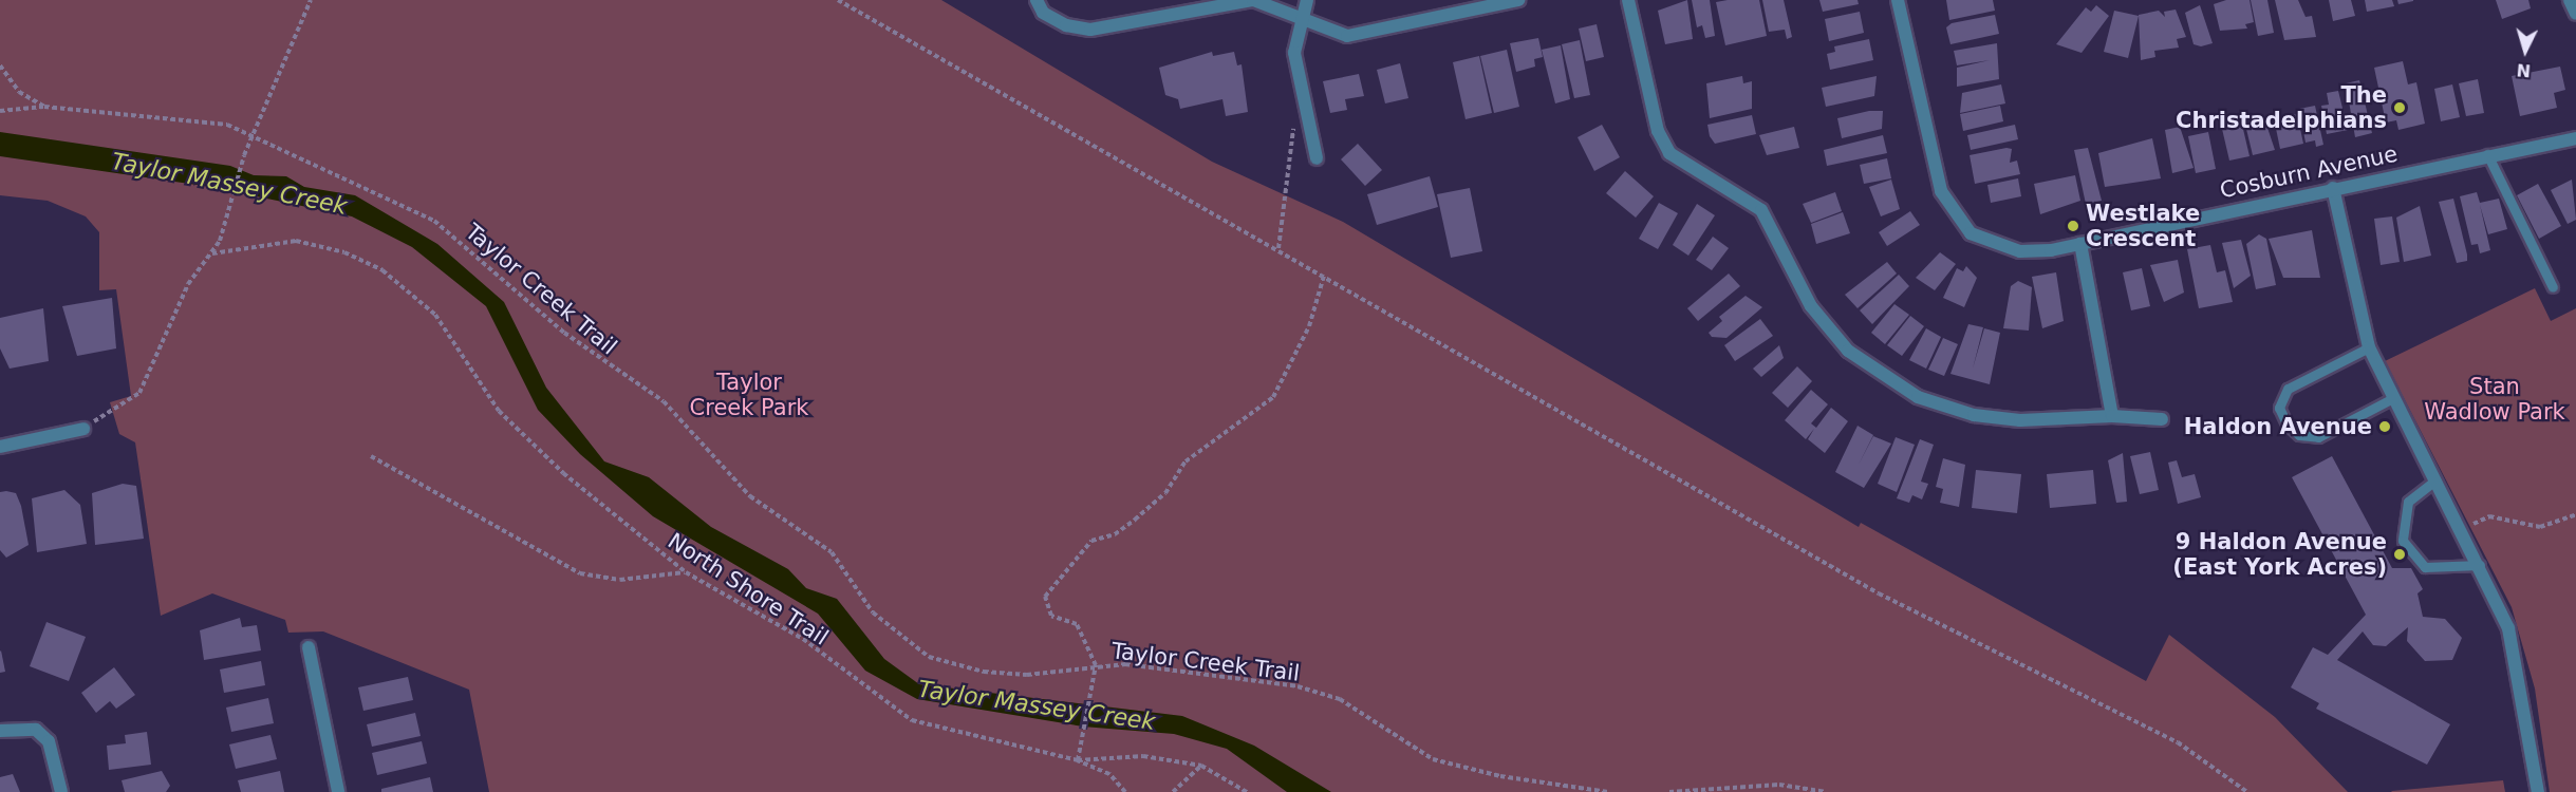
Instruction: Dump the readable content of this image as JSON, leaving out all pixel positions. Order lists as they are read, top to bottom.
{
  "streets": {
    "street": ["Cosburn Avenue"],
    "path": ["Taylor Creek Trail", "North Shore Trail"]
  },
  "water": ["Taylor Massey Creek"],
  "parks": ["Taylor Creek Park", "Stan Wadlow Park"],
  "places": [
    "The Christadelphians",
    "Westlake Crescent",
    "Haldon Avenue",
    "9 Haldon Avenue (East York Acres)"
  ],
  "north": "bottom"
}
